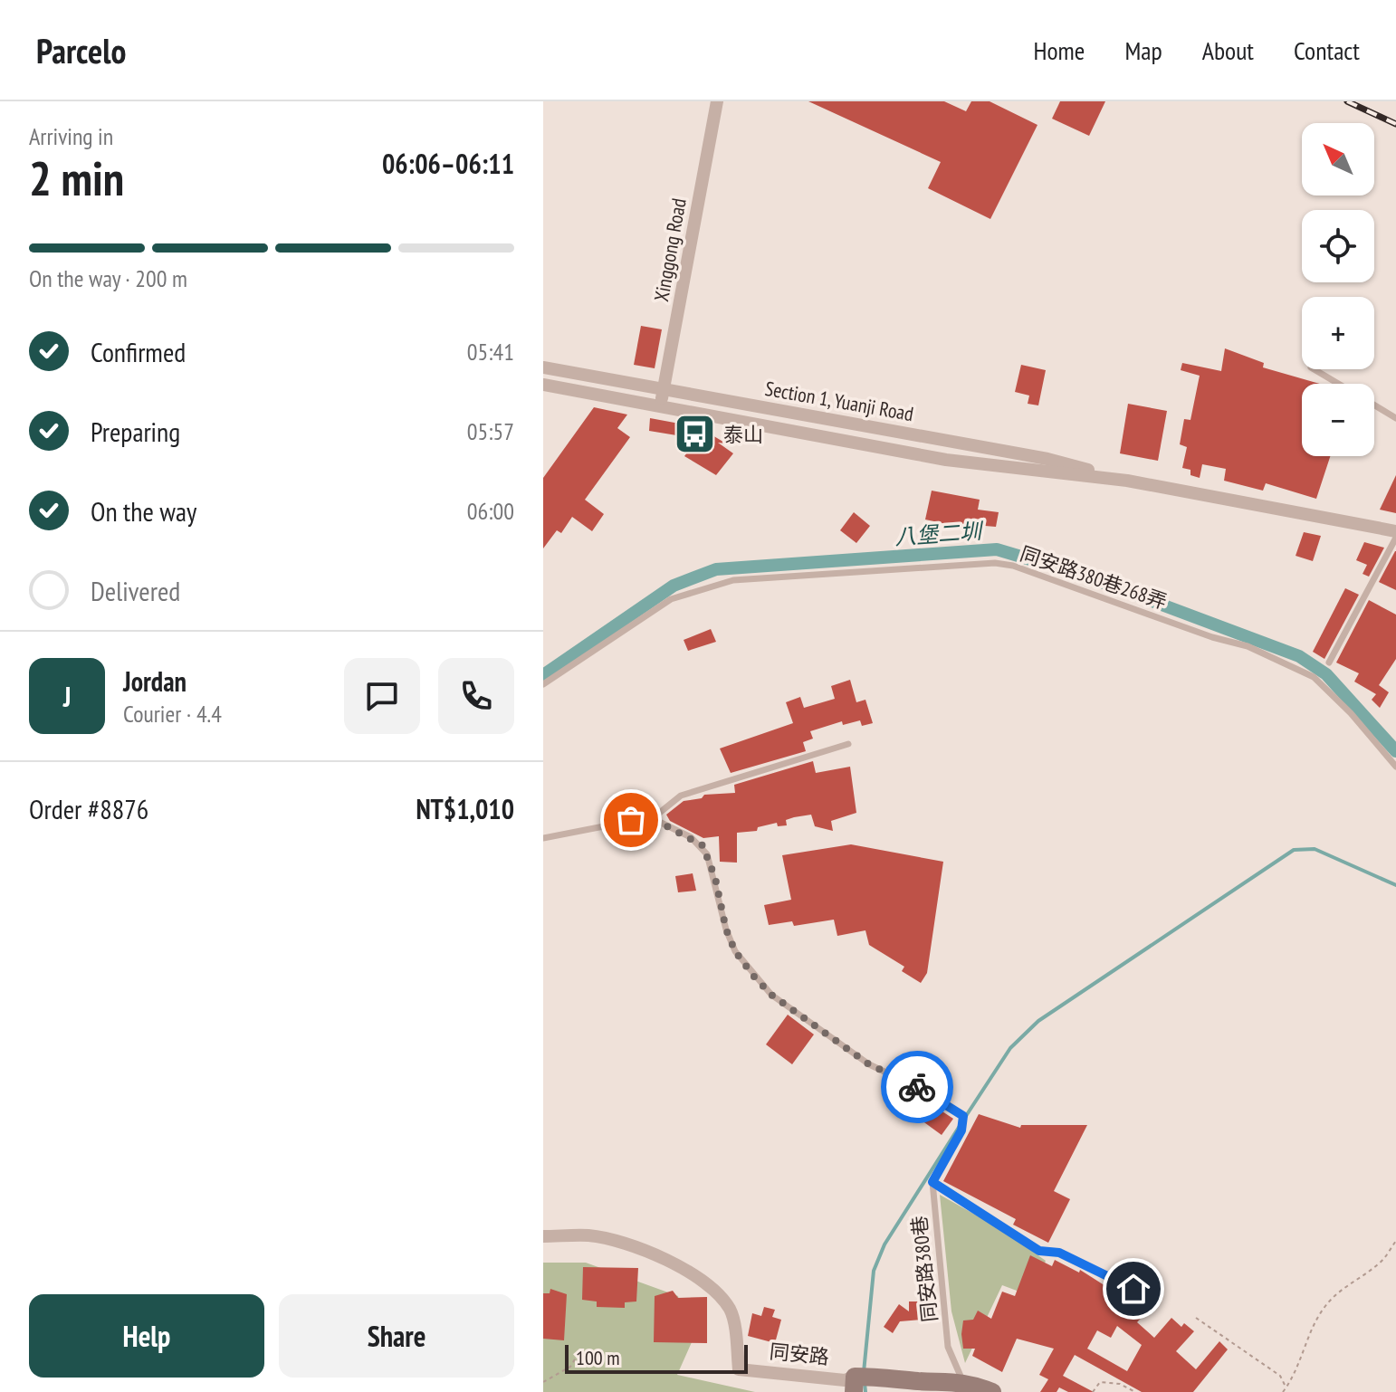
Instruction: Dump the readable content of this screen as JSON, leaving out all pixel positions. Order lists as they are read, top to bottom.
{
  "streets": {
    "street": ["Xinggong Road", "Section 1, Yuanji Road", "同安路"],
    "lane": ["同安路380巷268弄", "同安路380巷"]
  },
  "crossings": [
    ["Xinggong Road", "Section 1, Yuanji Road"],
    ["同安路380巷", "同安路"]
  ],
  "water": ["八堡二圳"],
  "places": {
    "bus stop": ["泰山"]
  },
  "scale_bar": "100 m",
  "north": "top left",
  "page": {
    "header": "Parcelo",
    "nav": [
      "Home",
      "Map",
      "About",
      "Contact"
    ],
    "heading": ["2 min", "Arriving in", "06:06–06:11"],
    "panel": [
      "Jordan",
      "Courier · 4.4",
      "Order #8876",
      "NT$1,010"
    ],
    "map_buttons": ["+", "−"],
    "bar": "On the way · 200 m",
    "list": [
      ["Confirmed", "05:41"],
      ["Preparing", "05:57"],
      ["On the way", "06:00"],
      "Delivered"
    ],
    "round": "J",
    "buttons": ["Help", "Share"],
    "scale": "100 m"
  }
}
